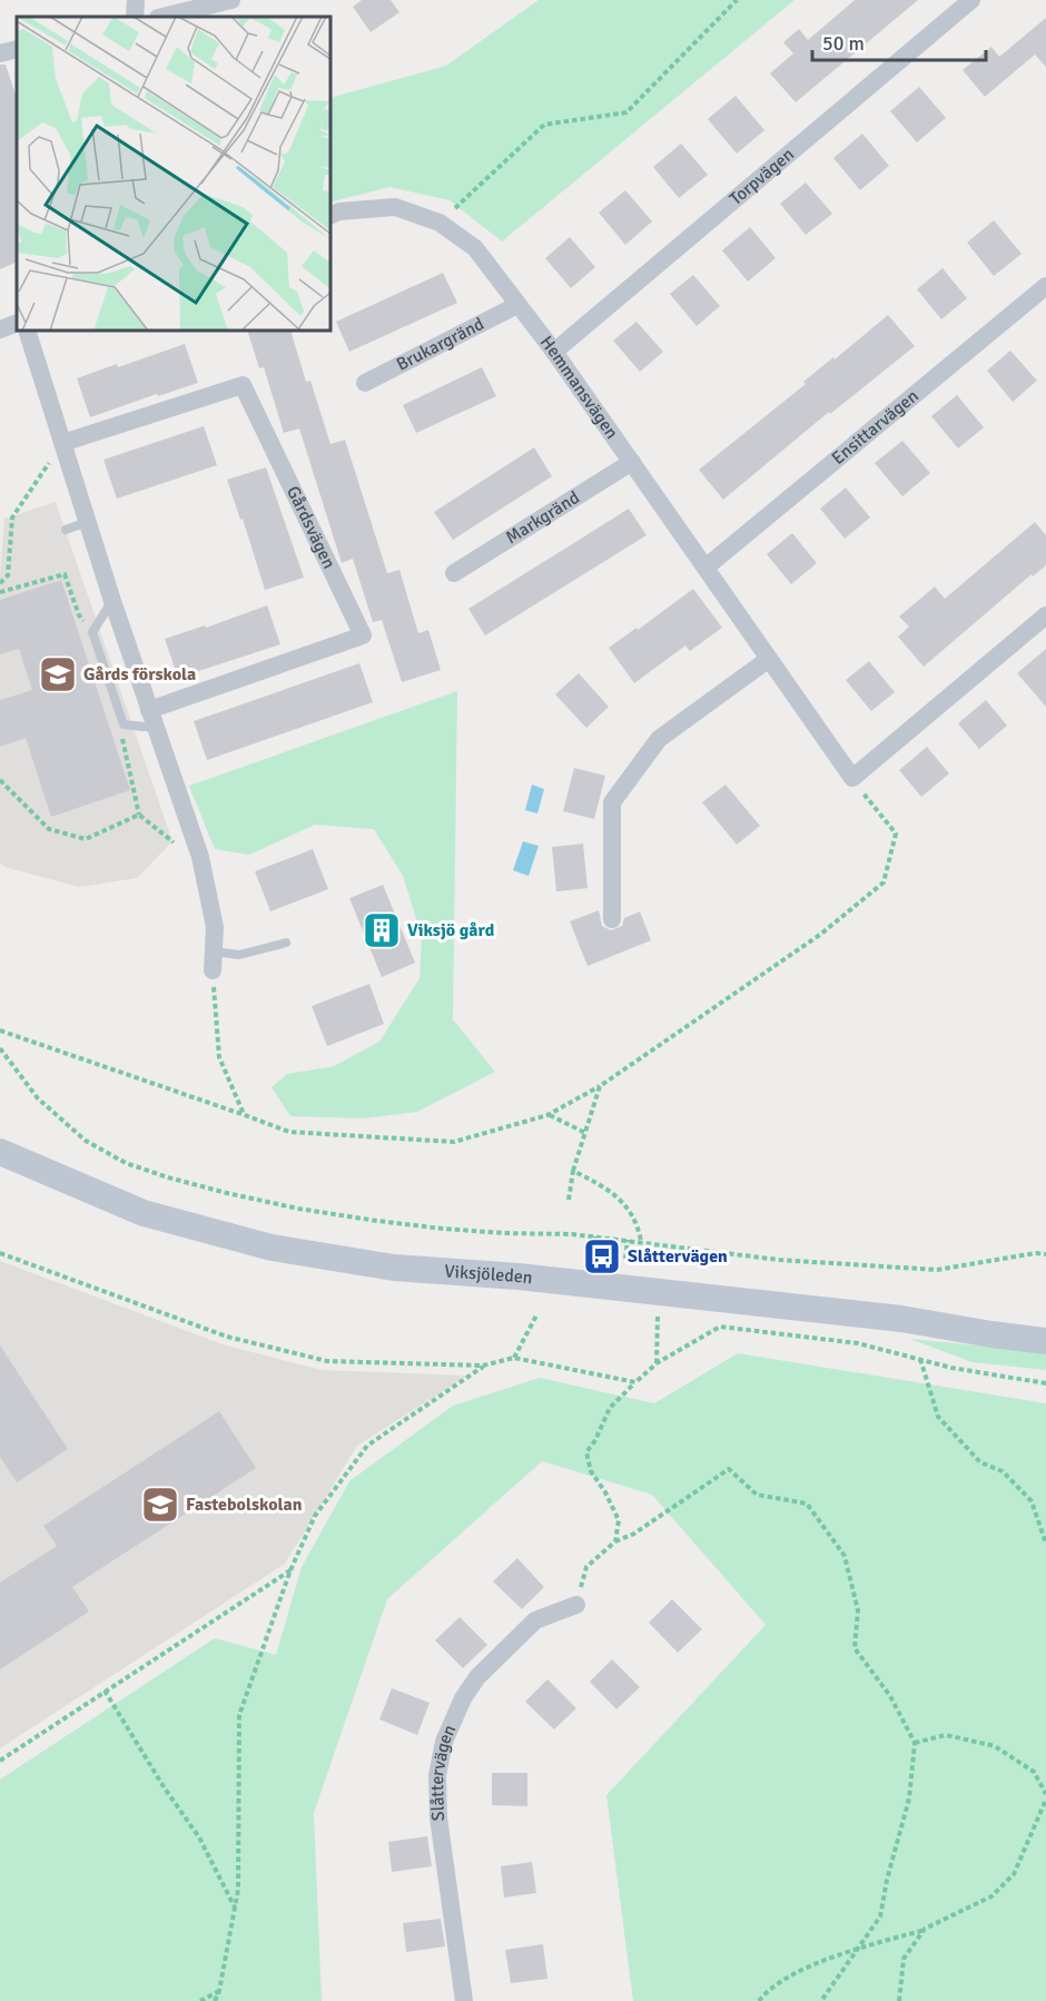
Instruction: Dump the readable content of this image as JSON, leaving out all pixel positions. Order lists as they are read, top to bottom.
{
  "streets": {
    "main road": ["Viksjöleden"],
    "street": [
      "Torpvägen",
      "Brukargränd",
      "Hemmansvägen",
      "Ensittarvägen",
      "Markgränd",
      "Gårdsvägen",
      "Slåttervägen"
    ]
  },
  "crossings": [
    ["Torpvägen", "Hemmansvägen"],
    ["Brukargränd", "Hemmansvägen"],
    ["Hemmansvägen", "Ensittarvägen"],
    ["Hemmansvägen", "Markgränd"]
  ],
  "places": {
    "school or university": ["Gårds förskola", "Fastebolskolan"],
    "building": ["Viksjö gård"],
    "bus stop": ["Slåttervägen"]
  },
  "scale_bar": "50 m"
}
